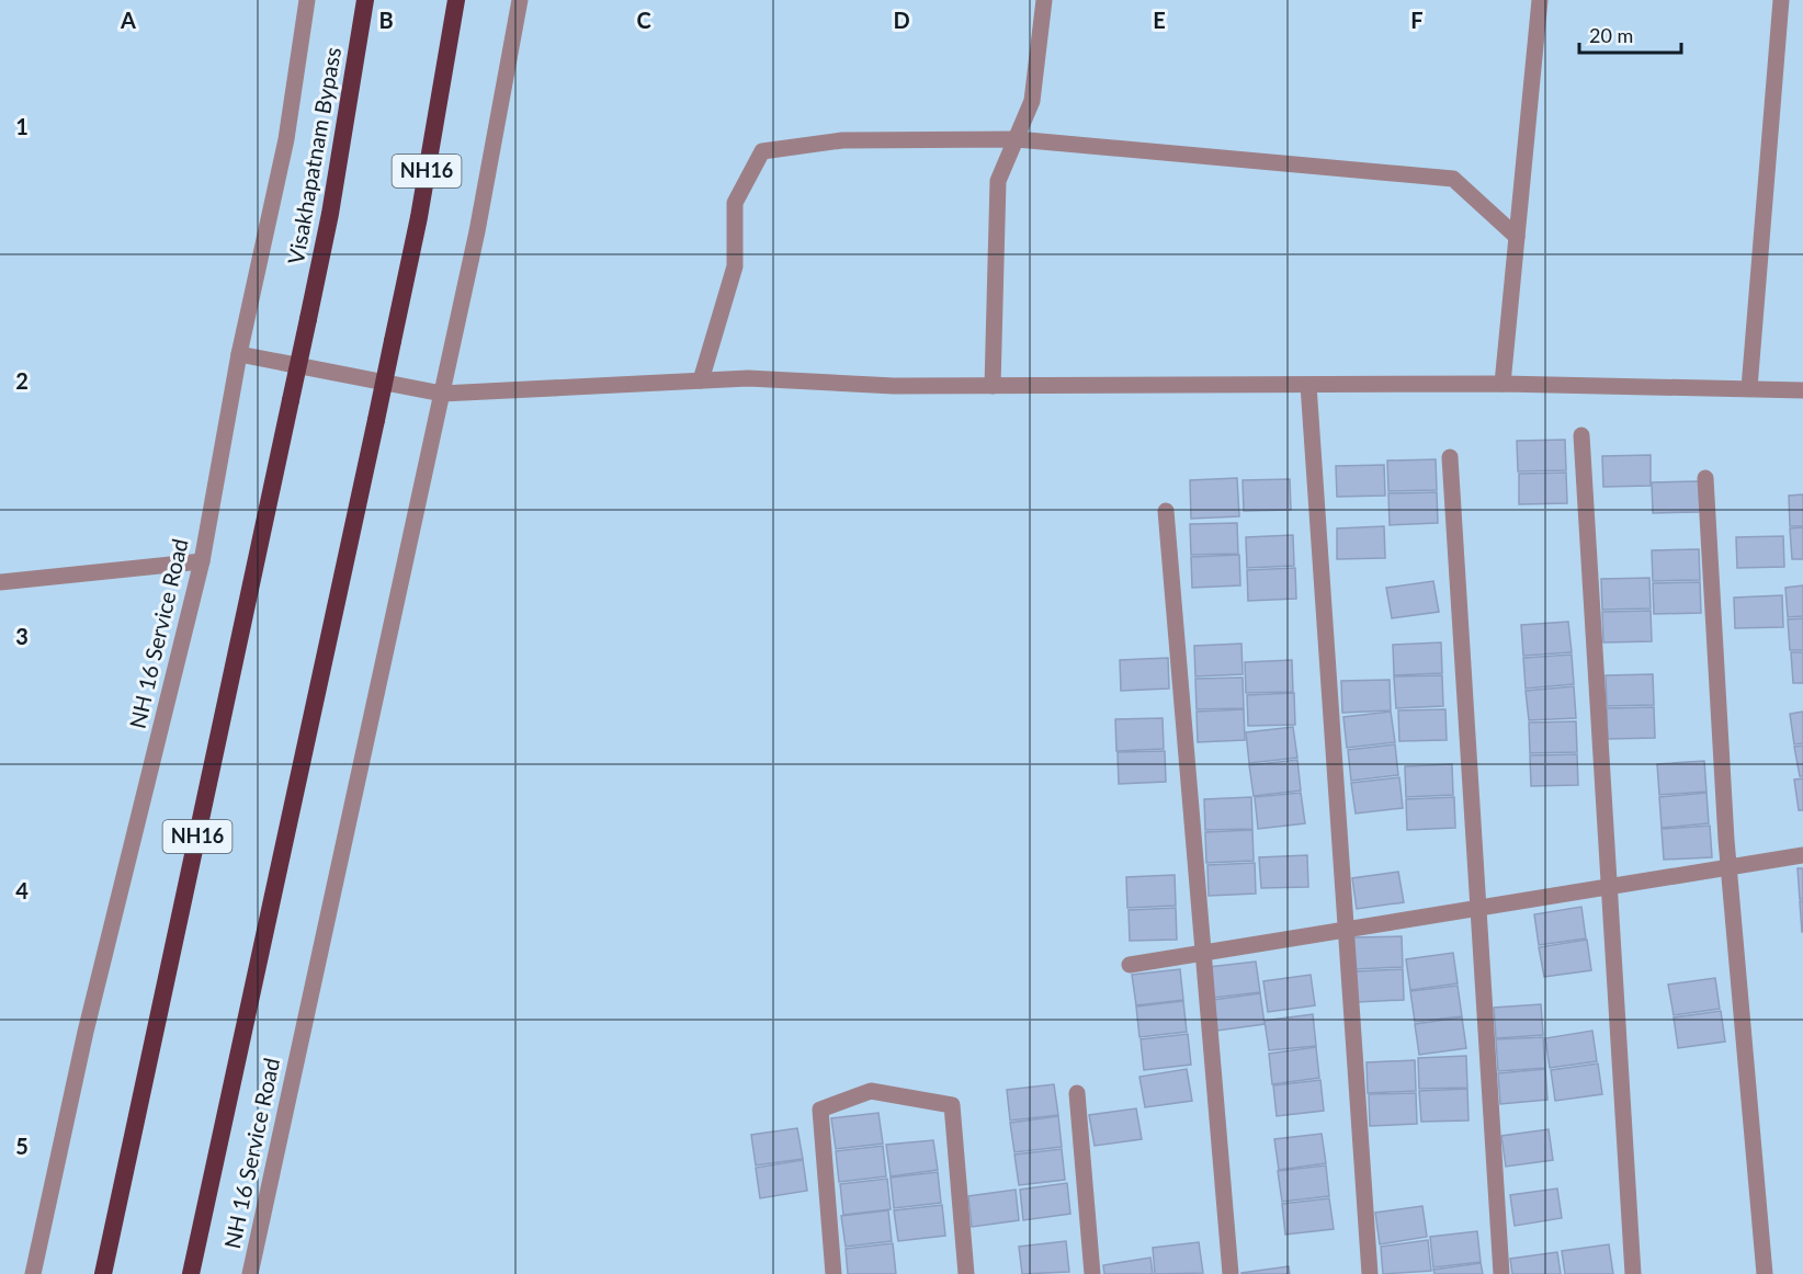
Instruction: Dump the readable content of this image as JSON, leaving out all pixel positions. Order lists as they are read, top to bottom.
{
  "streets": {
    "highway": ["Visakhapatnam Bypass", "NH16"],
    "street": ["NH 16 Service Road"]
  },
  "scale_bar": "20 m",
  "grid": {
    "columns": [
      "A",
      "B",
      "C",
      "D",
      "E",
      "F"
    ],
    "rows": [
      "1",
      "2",
      "3",
      "4",
      "5"
    ]
  }
}
